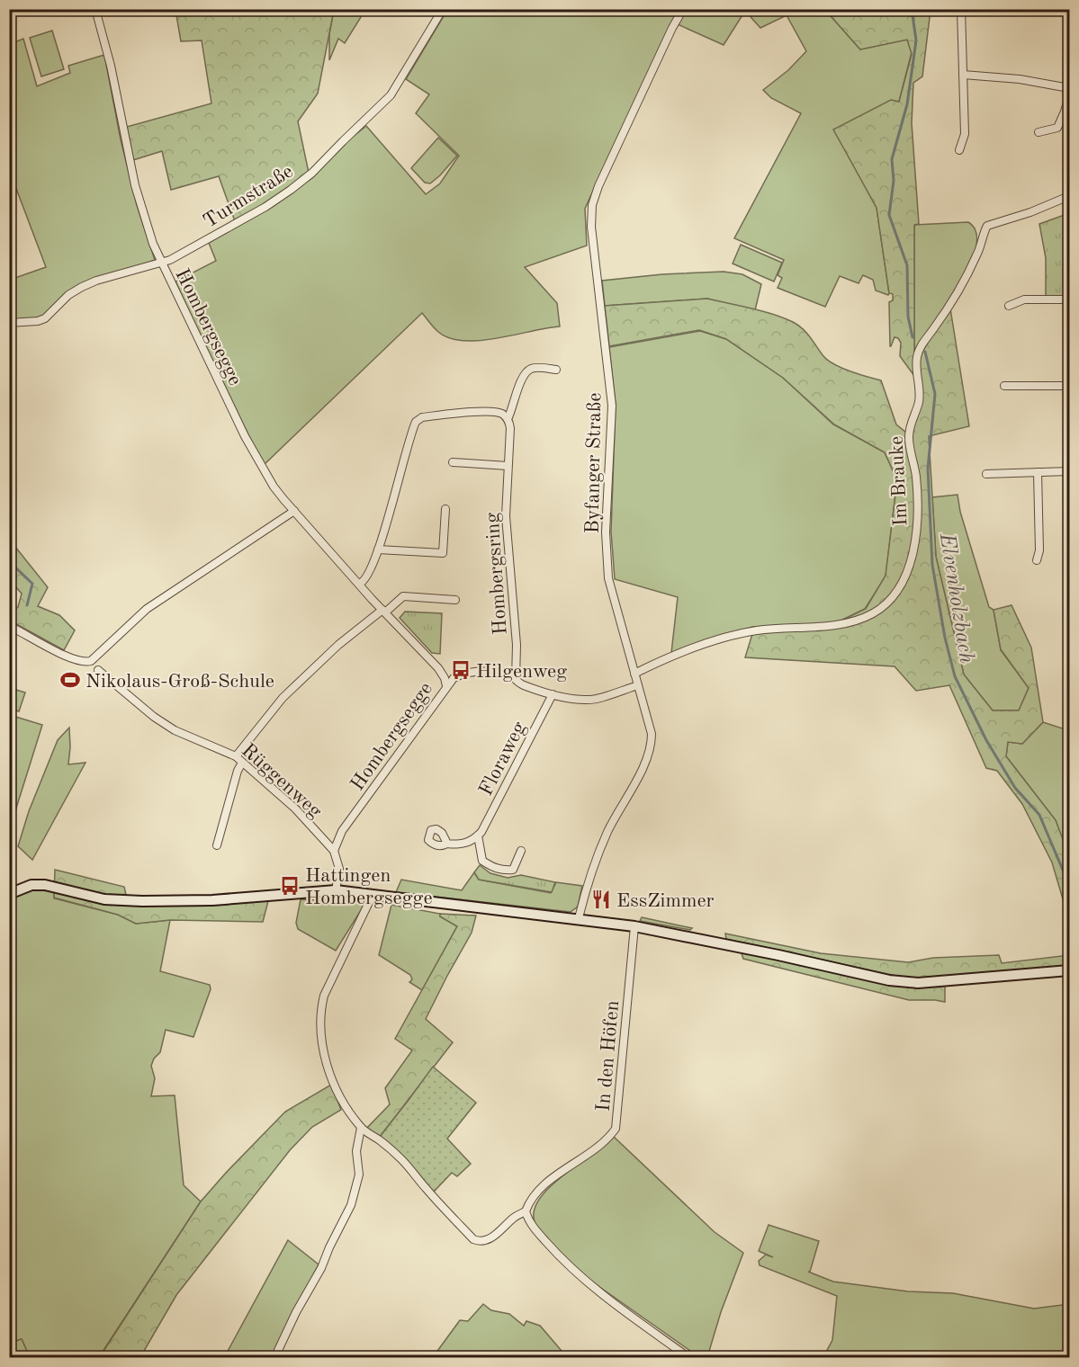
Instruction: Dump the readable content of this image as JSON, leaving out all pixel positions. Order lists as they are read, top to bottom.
{
  "streets": {
    "street": [
      "Turmstraße",
      "Hombergsegge",
      "Byfanger Straße",
      "Im Brauke",
      "Hombergsring",
      "Floraweg",
      "Rüggenweg",
      "In den Höfen"
    ]
  },
  "crossings": [
    ["Turmstraße", "Hombergsegge"],
    ["Hombergsegge", "Rüggenweg"],
    ["Byfanger Straße", "Im Brauke"]
  ],
  "water": ["Elvenholzbach"],
  "places": {
    "bus stop": ["Hilgenweg", "Hattingen Hombergsegge"],
    "sports": ["Nikolaus-Groß-Schule"],
    "restaurant": ["EssZimmer"]
  }
}
